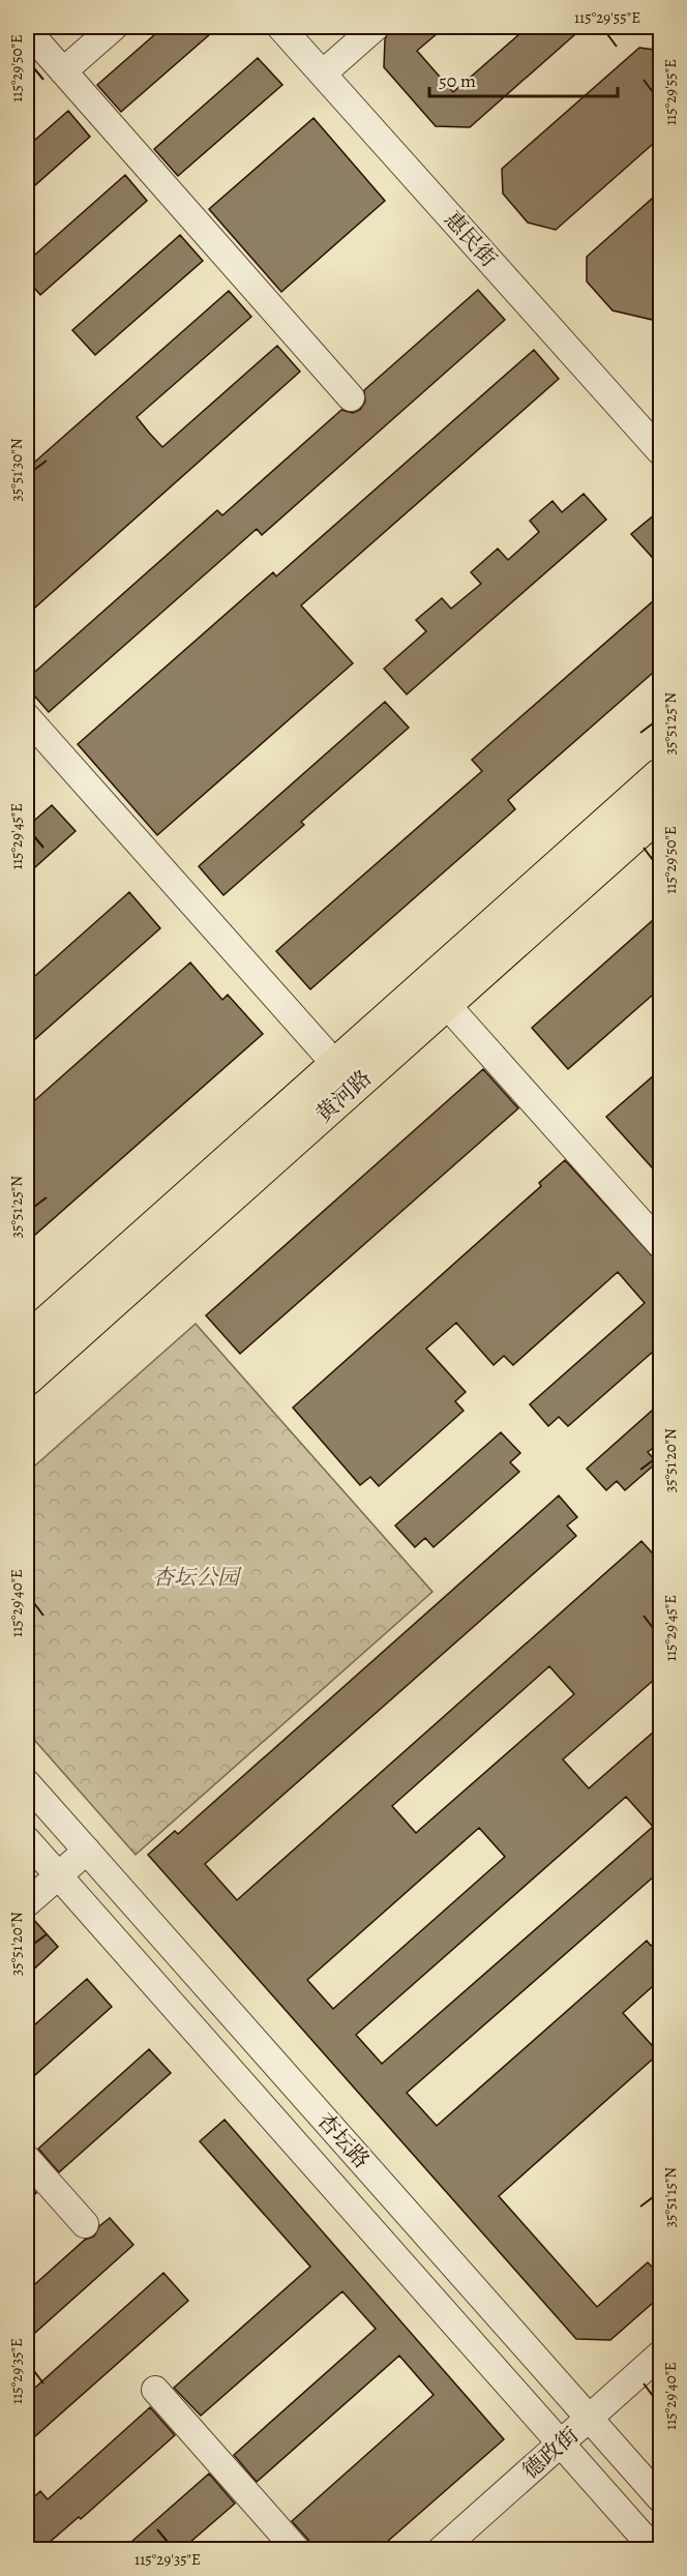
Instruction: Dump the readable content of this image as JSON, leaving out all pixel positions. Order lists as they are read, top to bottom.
{
  "streets": {
    "main road": ["黄河路"],
    "street": ["惠民街", "杏坛路", "德政街"]
  },
  "crossings": [
    ["杏坛路", "德政街"]
  ],
  "parks": ["杏坛公园"],
  "scale_bar": "50 m",
  "coordinates": [
    "115°29'55\"E",
    "115°29'50\"E",
    "35°51'30\"N",
    "35°51'25\"N",
    "115°29'45\"E",
    "35°51'20\"N",
    "115°29'40\"E",
    "35°51'15\"N",
    "115°29'35\"E"
  ]
}
